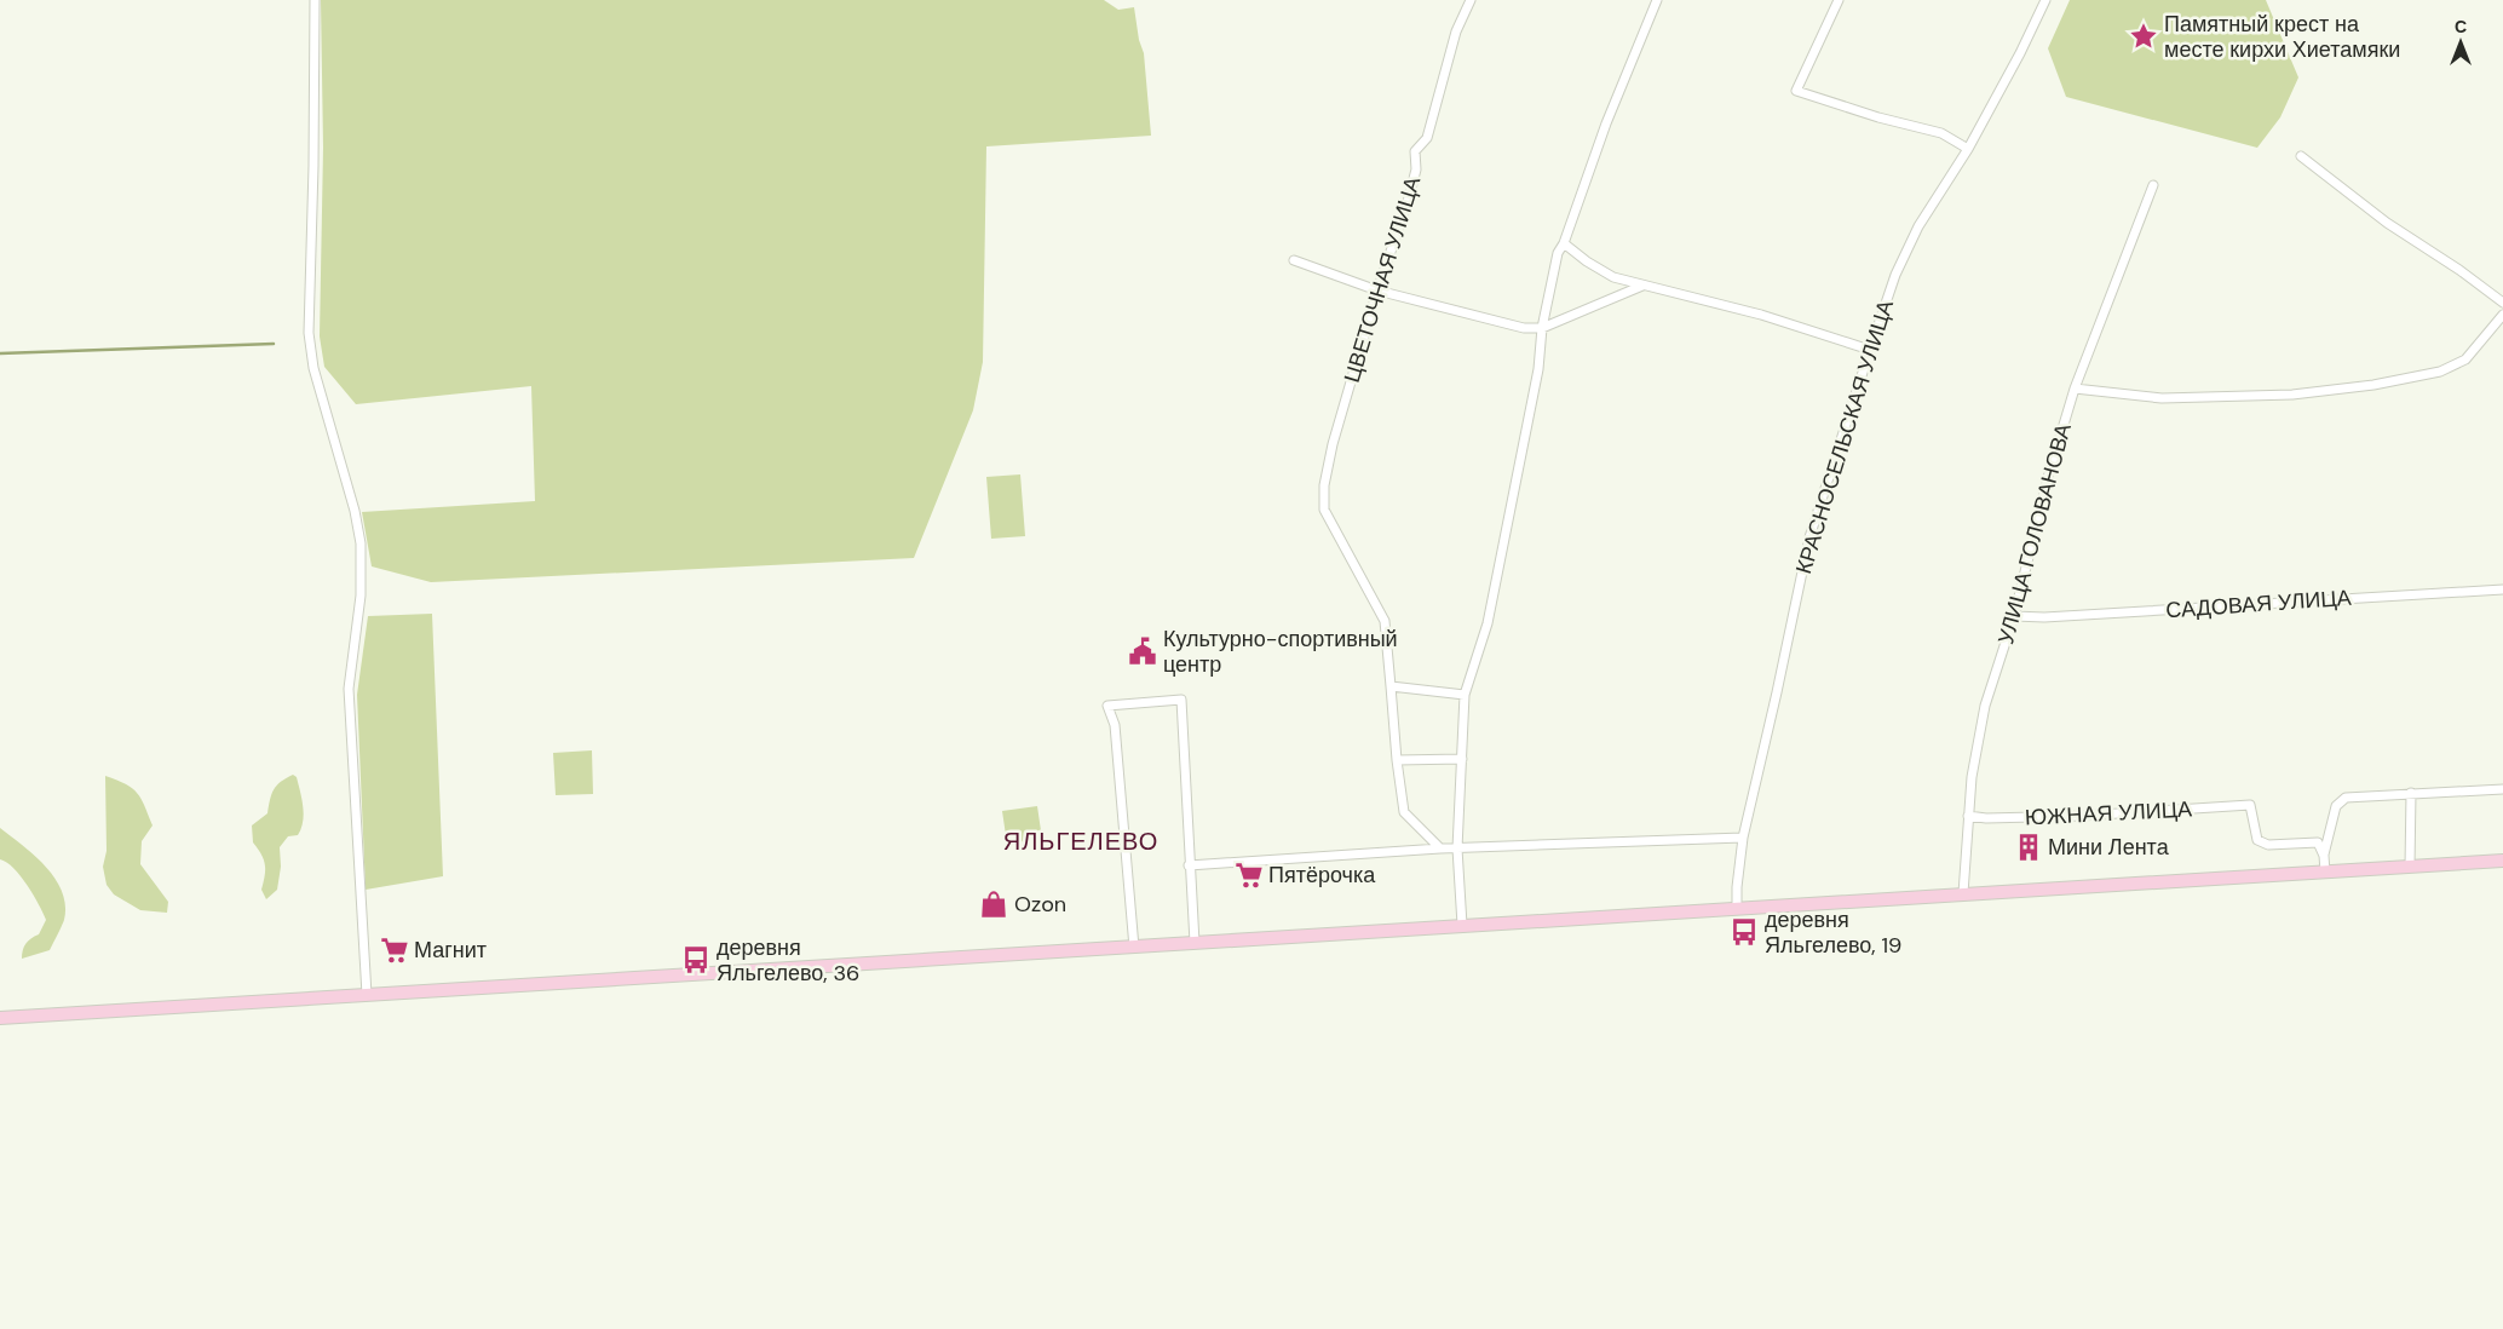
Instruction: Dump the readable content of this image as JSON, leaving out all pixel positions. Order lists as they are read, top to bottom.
{
  "streets": {
    "street": [
      "ЦВЕТОЧНАЯ УЛИЦА",
      "КРАСНОСЕЛЬСКАЯ УЛИЦА",
      "УЛИЦА ГОЛОВАНОВА",
      "САДОВАЯ УЛИЦА",
      "ЮЖНАЯ УЛИЦА"
    ]
  },
  "crossings": [
    ["УЛИЦА ГОЛОВАНОВА", "САДОВАЯ УЛИЦА"],
    ["УЛИЦА ГОЛОВАНОВА", "ЮЖНАЯ УЛИЦА"]
  ],
  "districts": ["ЯЛЬГЕЛЕВО"],
  "places": {
    "place": ["Памятный крест на месте кирхи Хиетамяки"],
    "public building": ["Культурно-спортивный центр"],
    "building": ["Мини Лента"],
    "supermarket": ["Пятёрочка", "Магнит"],
    "shop": ["Ozon"],
    "bus stop": ["деревня Яльгелево, 19", "деревня Яльгелево, 36"]
  },
  "north": "top"
}
